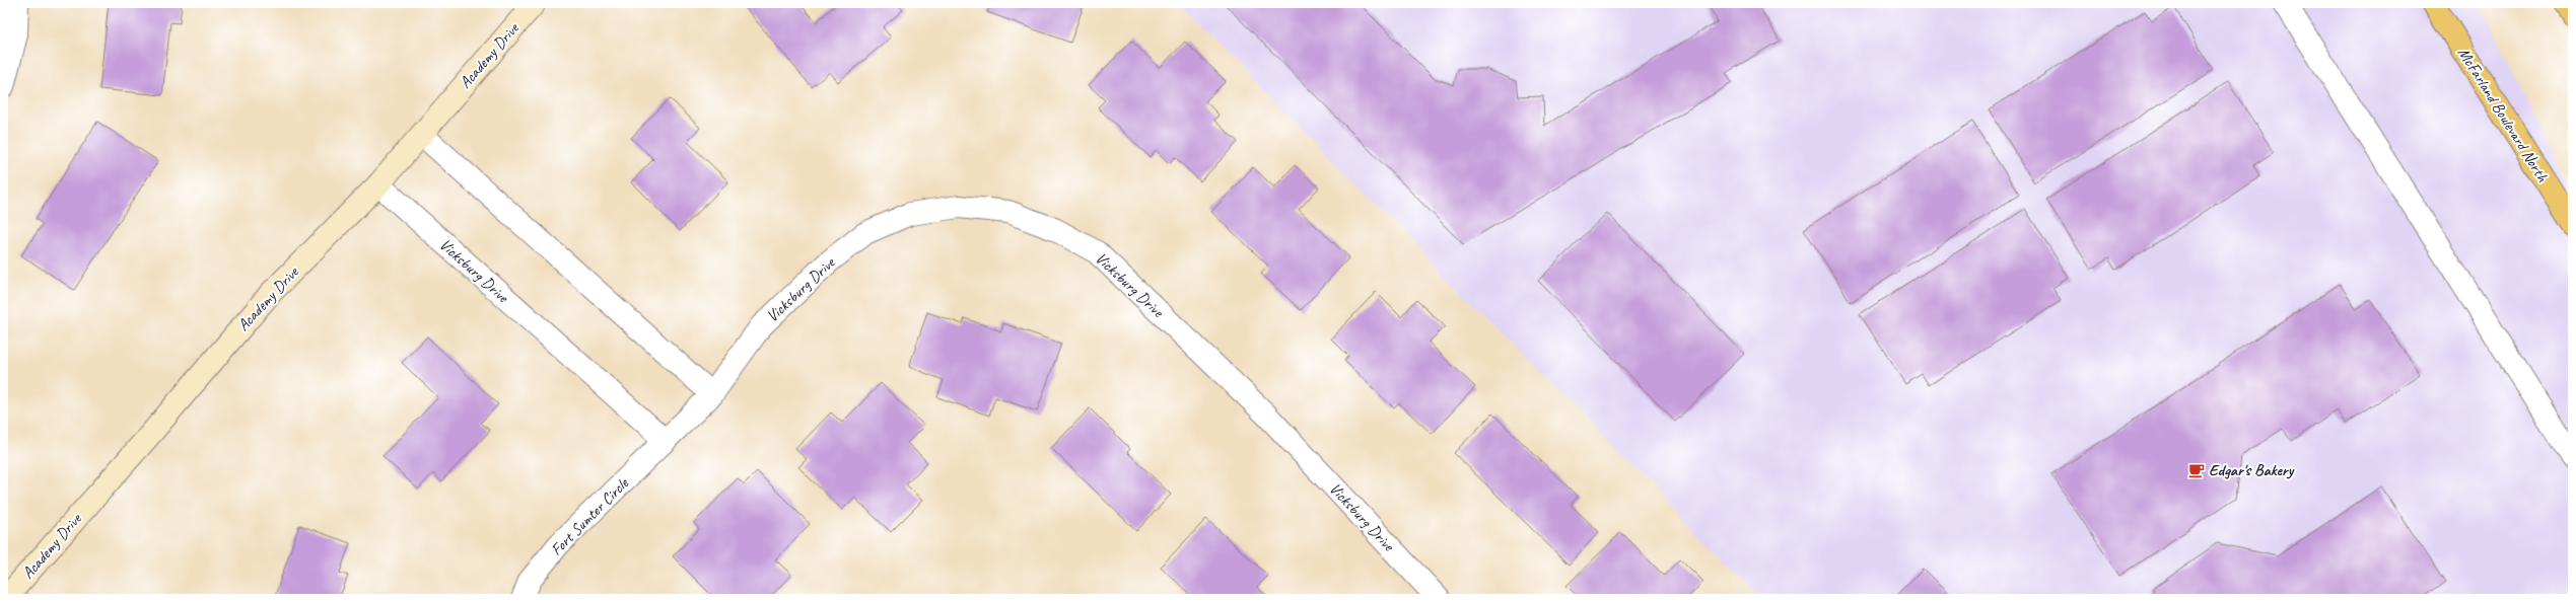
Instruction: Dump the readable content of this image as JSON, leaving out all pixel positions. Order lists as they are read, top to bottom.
{
  "streets": {
    "highway": ["McFarland Boulevard North"],
    "street": ["Academy Drive", "Vicksburg Drive", "Fort Sumter Circle"]
  },
  "crossings": [
    ["Academy Drive", "Vicksburg Drive"],
    ["Vicksburg Drive", "Fort Sumter Circle"]
  ],
  "places": {
    "cafe": ["Edgar's Bakery"]
  }
}
